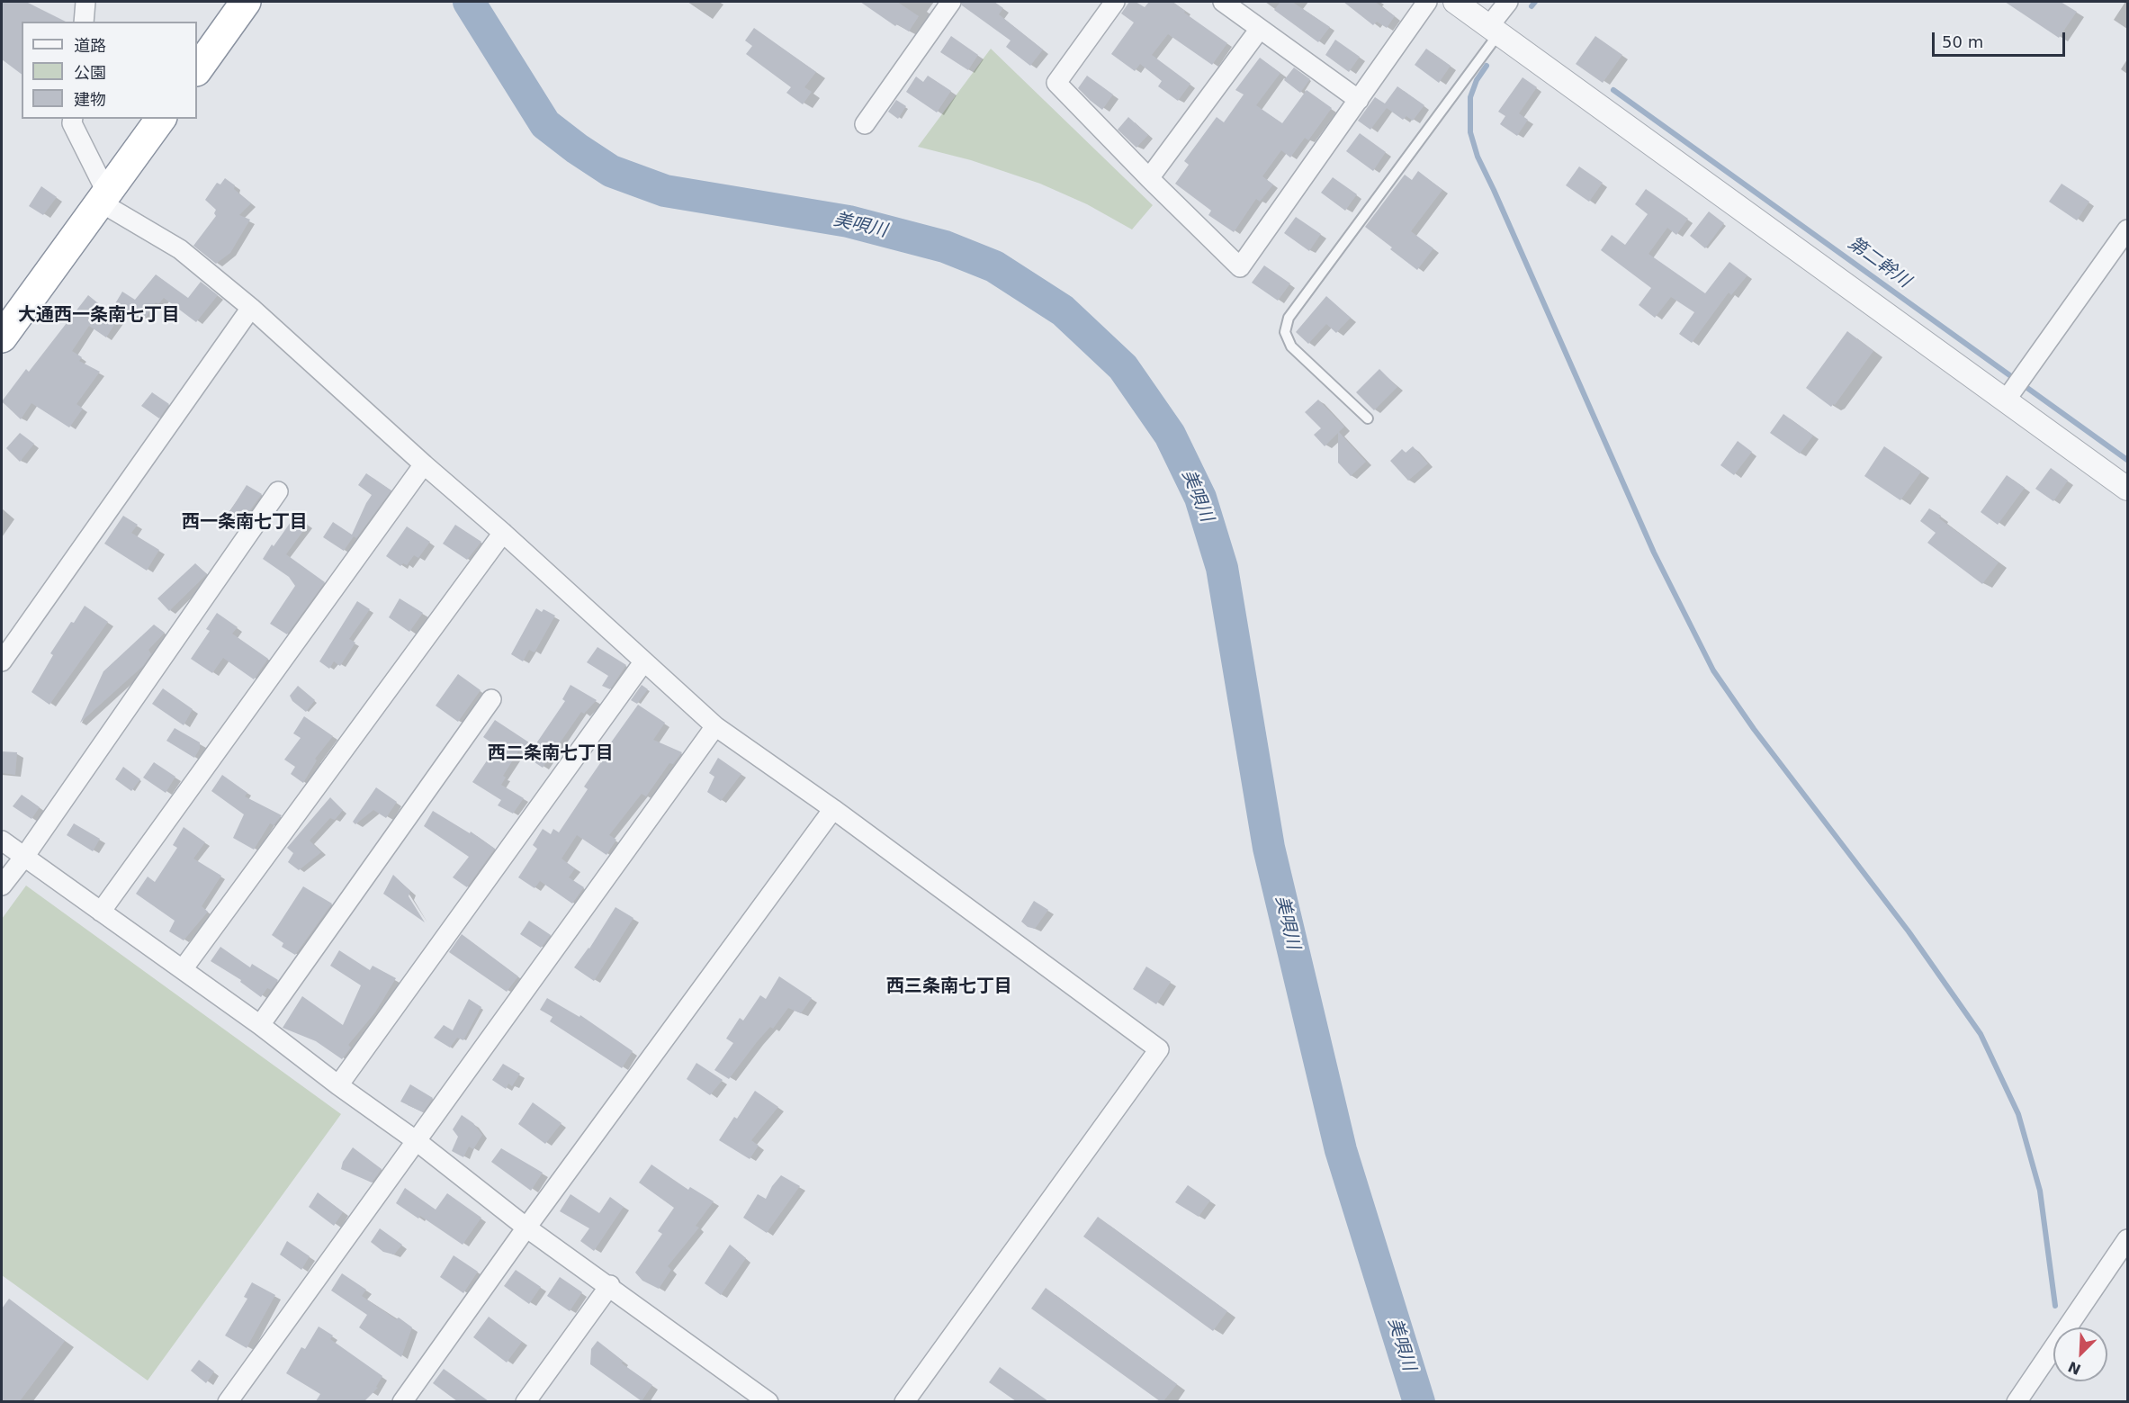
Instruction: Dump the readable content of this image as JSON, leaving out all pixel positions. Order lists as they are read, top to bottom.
{
  "districts": [
    "大通西一条南七丁目",
    "西一条南七丁目",
    "西二条南七丁目",
    "西三条南七丁目"
  ],
  "water": ["美唄川", "第二幹川"],
  "legend": ["道路", "公園", "建物"],
  "scale_bar": "50 m",
  "north": "bottom left"
}
